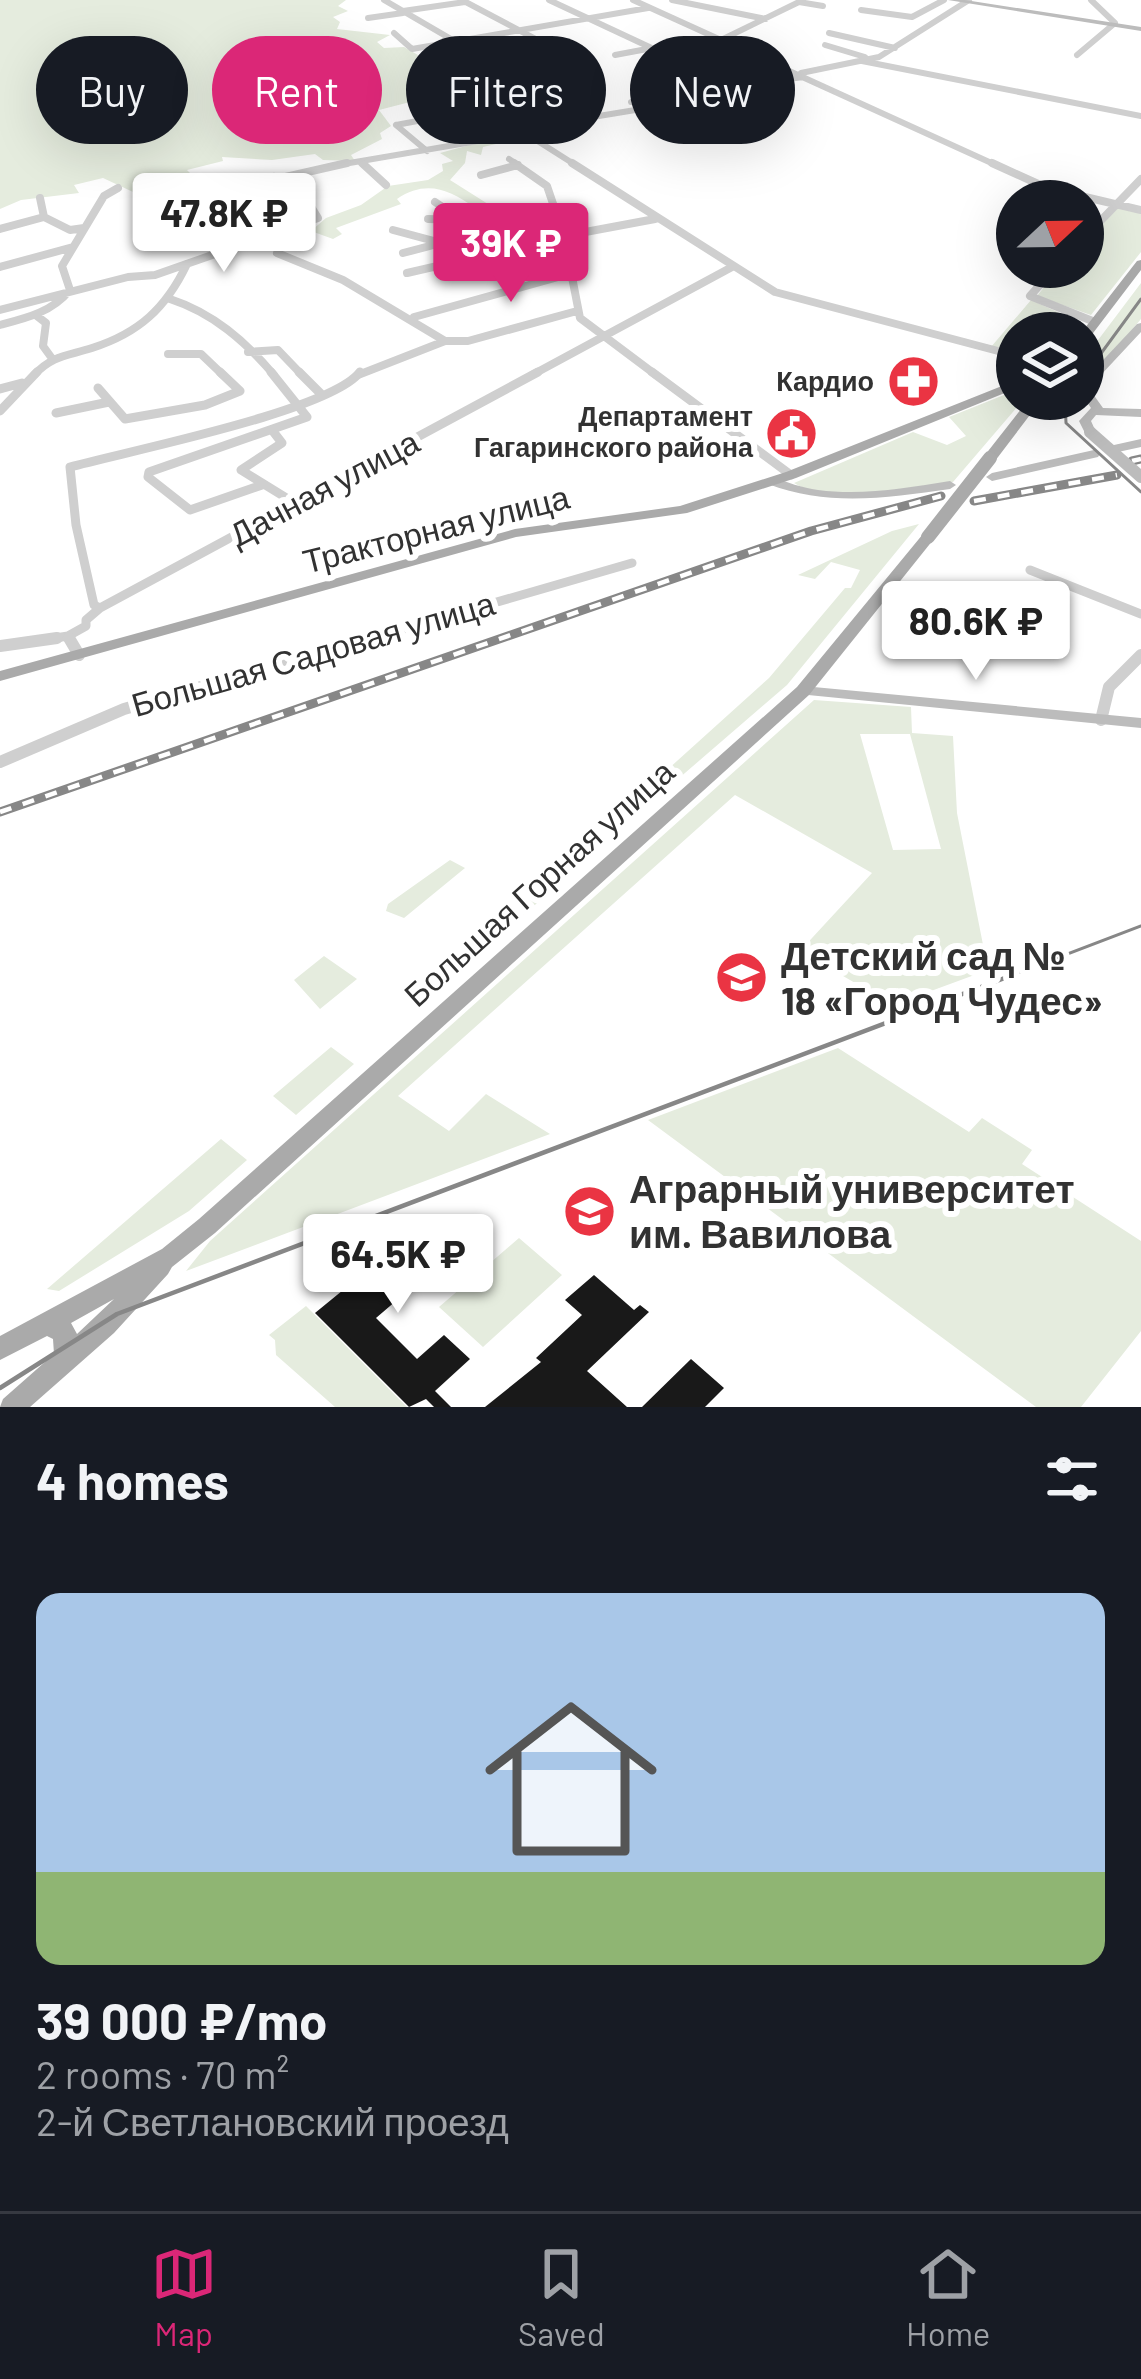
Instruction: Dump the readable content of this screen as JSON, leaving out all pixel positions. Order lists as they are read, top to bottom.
{
  "streets": {
    "main road": ["Тракторная улица", "Большая Горная улица"],
    "street": ["Дачная улица", "Большая Садовая улица"]
  },
  "places": {
    "pharmacy": ["Кардио"],
    "public building": ["Департамент Гагаринского района"],
    "school or university": ["Детский сад № 18 «Город Чудес»", "Аграрный университет им. Вавилова"]
  },
  "north": "right",
  "page": {
    "chip": [
      "Buy",
      "Rent",
      "Filters",
      "New"
    ],
    "price": [
      "47.8K ₽",
      "39K ₽",
      "80.6K ₽",
      "64.5K ₽"
    ],
    "heading": "4 homes",
    "list": [
      {
        "name": "39 000 ₽/mo",
        "note": "2 rooms · 70 m² · 2-й Светлановский проезд"
      }
    ],
    "tabs": ["Map", "Saved", "Home"]
  }
}
